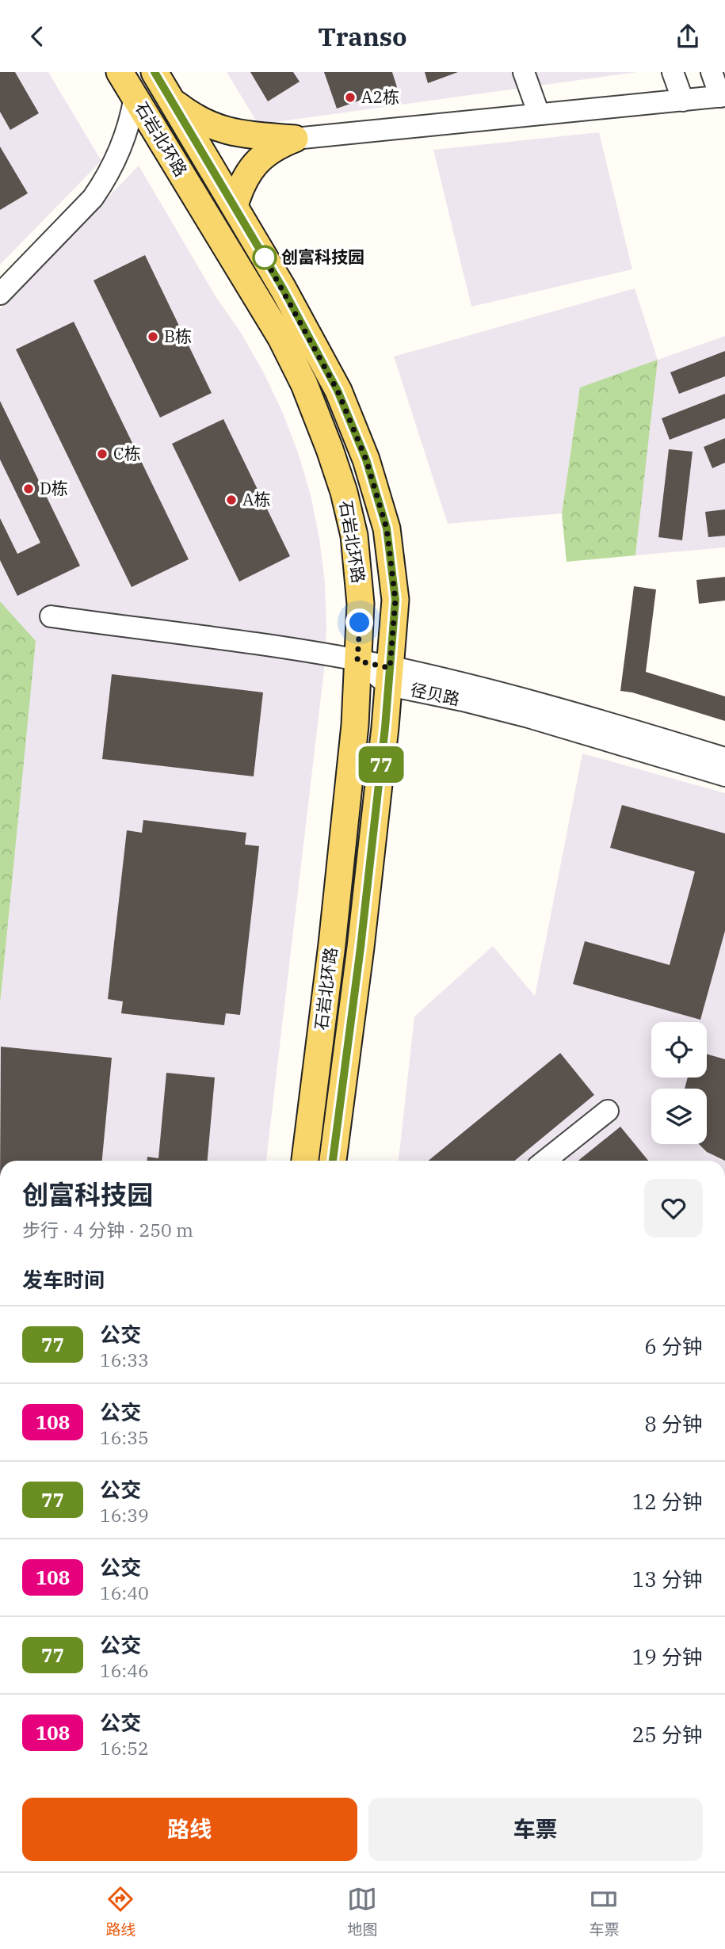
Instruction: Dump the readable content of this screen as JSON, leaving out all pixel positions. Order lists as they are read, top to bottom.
{
  "streets": {
    "main road": ["石岩北环路"],
    "street": ["径贝路"]
  },
  "crossings": [
    ["石岩北环路", "径贝路"]
  ],
  "places": [
    "A2栋",
    "创富科技园",
    "B栋",
    "C栋",
    "D栋",
    "A栋"
  ],
  "lines": ["bus line 77"],
  "page": {
    "header": "Transo",
    "on_map": "77",
    "heading": [
      ["创富科技园", "步行 · 4 分钟 · 250 m"],
      "发车时间"
    ],
    "list": [
      {
        "mark": "77",
        "name": "公交",
        "note": "16:33",
        "value": "6 分钟"
      },
      {
        "mark": "108",
        "name": "公交",
        "note": "16:35",
        "value": "8 分钟"
      },
      {
        "mark": "77",
        "name": "公交",
        "note": "16:39",
        "value": "12 分钟"
      },
      {
        "mark": "108",
        "name": "公交",
        "note": "16:40",
        "value": "13 分钟"
      },
      {
        "mark": "77",
        "name": "公交",
        "note": "16:46",
        "value": "19 分钟"
      },
      {
        "mark": "108",
        "name": "公交",
        "note": "16:52",
        "value": "25 分钟"
      }
    ],
    "buttons": ["路线", "车票"],
    "tabs": ["路线", "地图", "车票"]
  }
}
